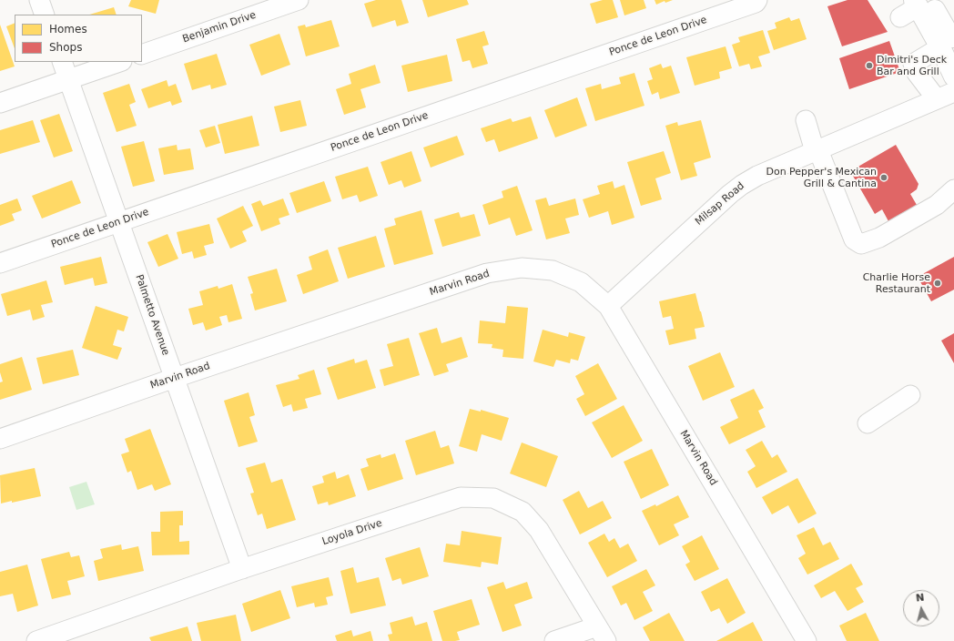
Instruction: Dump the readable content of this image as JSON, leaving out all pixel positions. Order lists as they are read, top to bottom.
{
  "streets": {
    "street": [
      "Benjamin Drive",
      "Ponce de Leon Drive",
      "Milsap Road",
      "Marvin Road",
      "Palmetto Avenue",
      "Loyola Drive"
    ]
  },
  "crossings": [
    ["Ponce de Leon Drive", "Palmetto Avenue"],
    ["Milsap Road", "Marvin Road"],
    ["Marvin Road", "Palmetto Avenue"],
    ["Palmetto Avenue", "Loyola Drive"]
  ],
  "places": ["Dimitri's Deck Bar and Grill", "Don Pepper's Mexican Grill & Cantina", "Charlie Horse Restaurant"],
  "legend": ["Homes", "Shops"],
  "north": "top"
}
